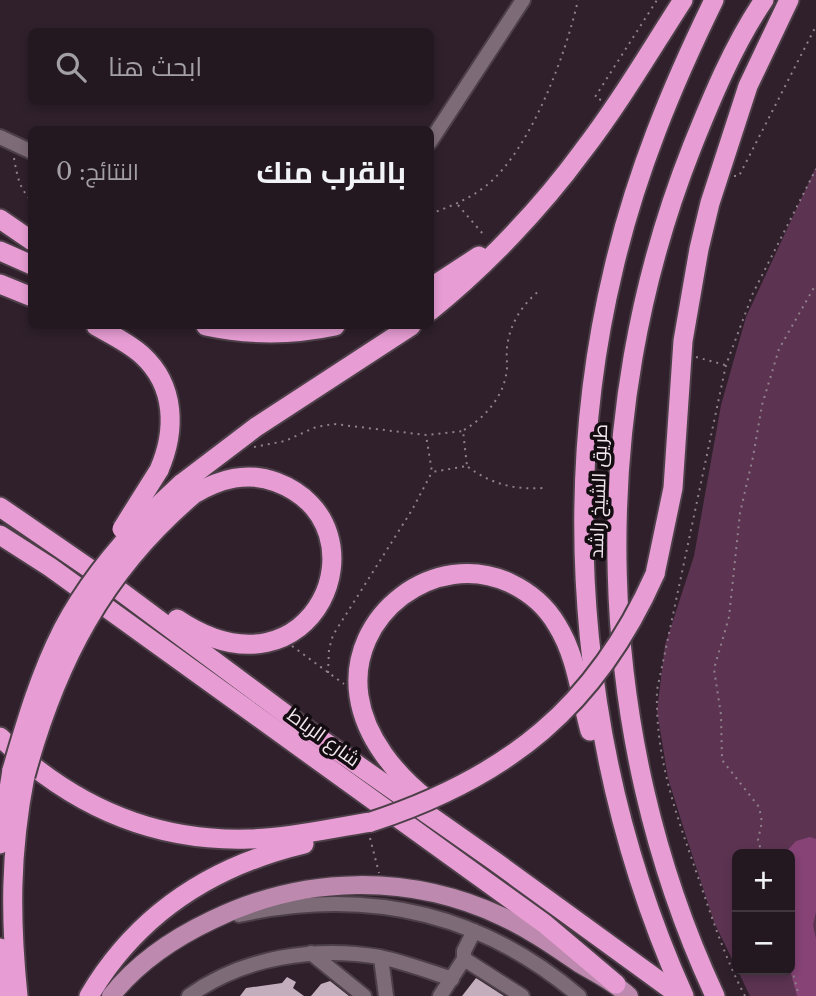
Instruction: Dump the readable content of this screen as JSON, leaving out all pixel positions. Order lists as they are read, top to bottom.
{
  "streets": {
    "highway": ["طريق الشيخ راشد", "شارع الرباط"]
  },
  "crossings": [
    ["طريق الشيخ راشد", "شارع الرباط"]
  ],
  "page": {
    "search": "ابحث هنا",
    "heading": ["بالقرب منك", "النتائج: 0"],
    "map_buttons": ["+", "−"]
  }
}
